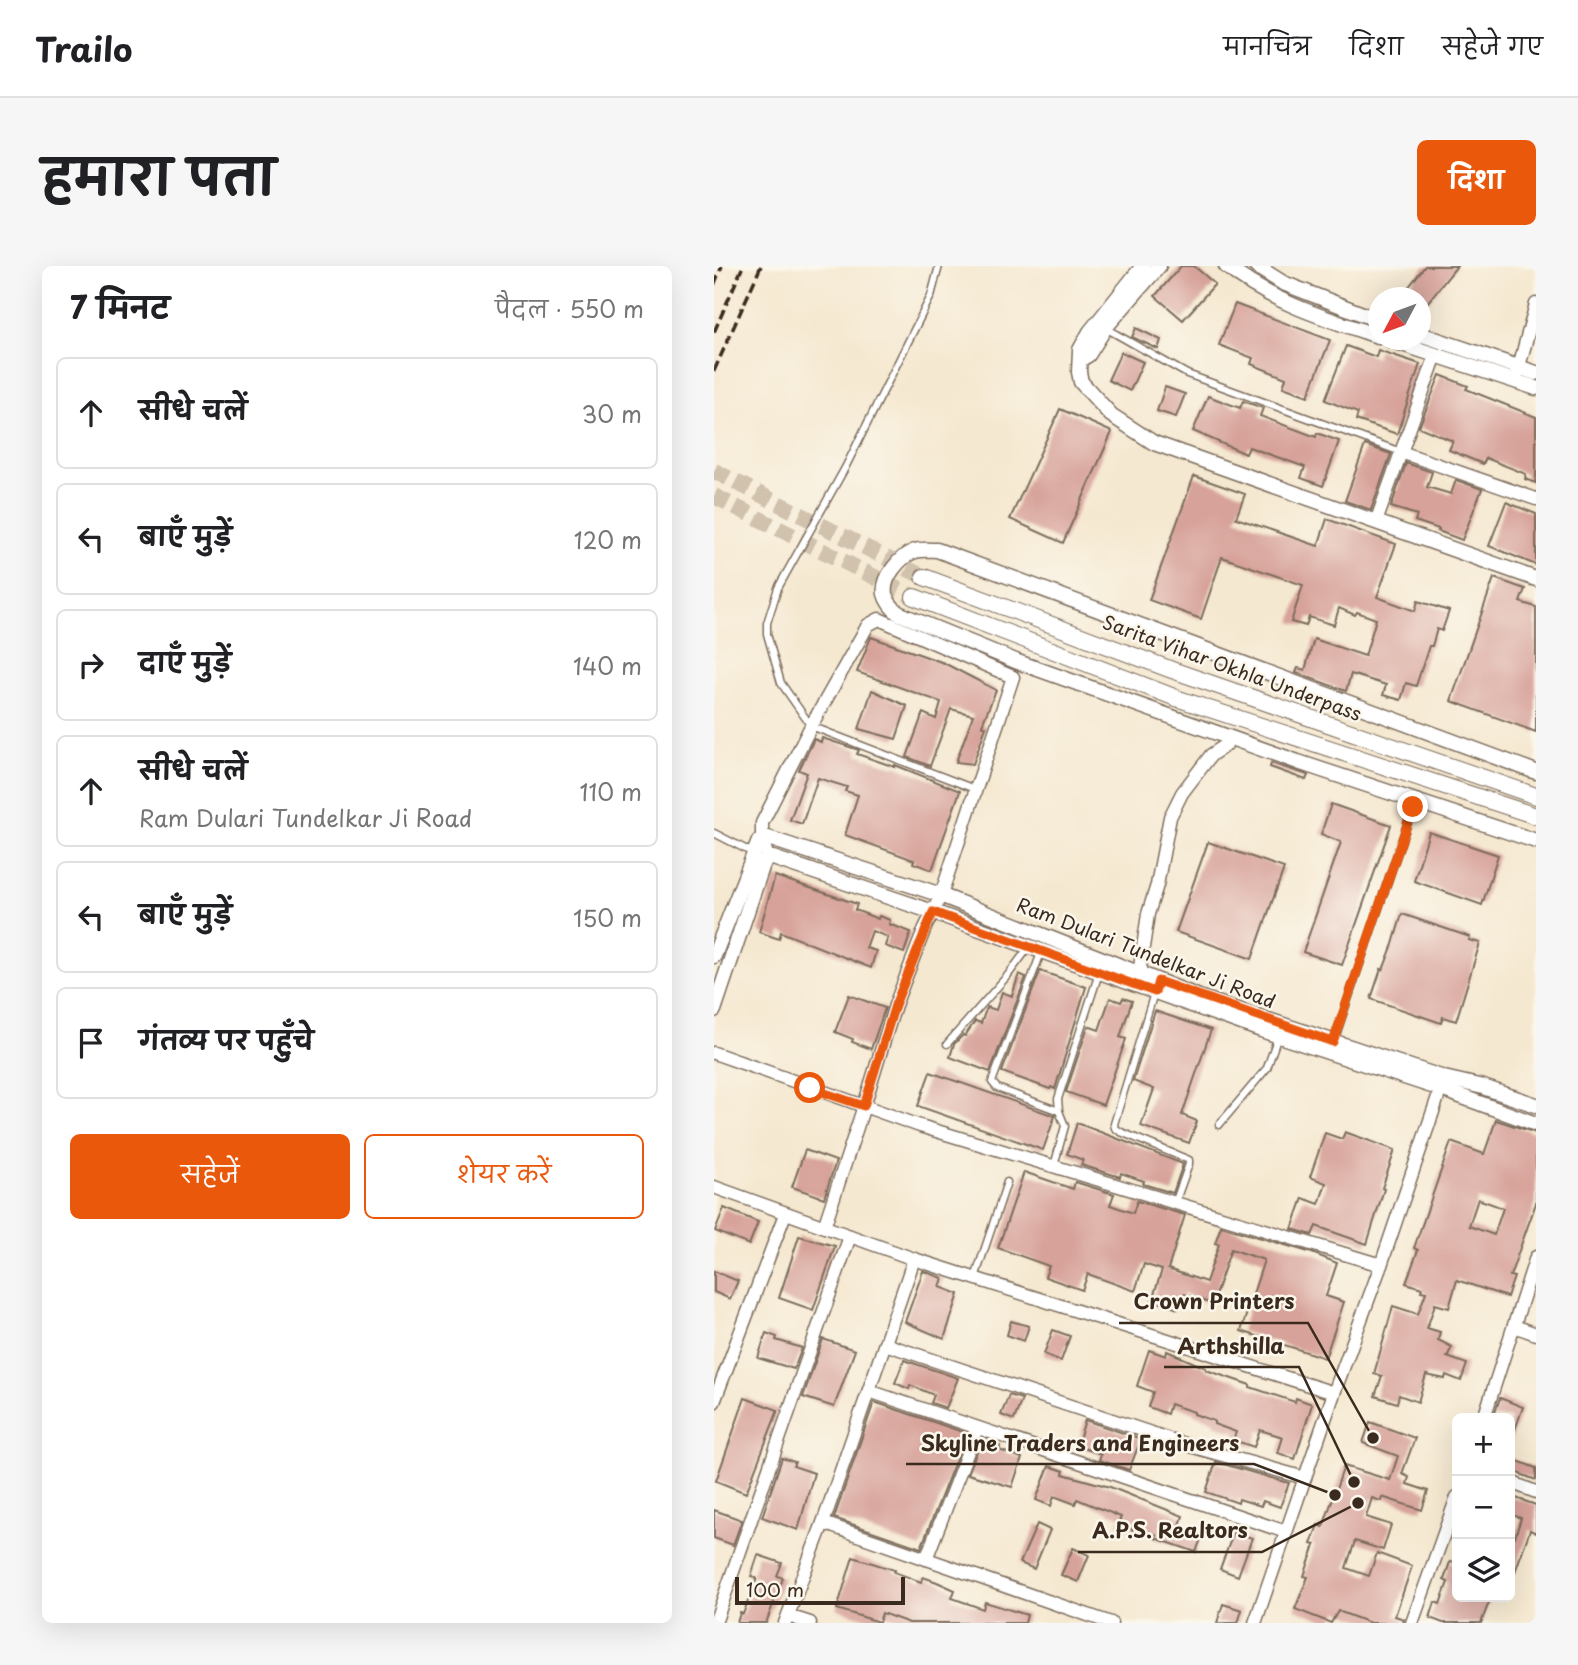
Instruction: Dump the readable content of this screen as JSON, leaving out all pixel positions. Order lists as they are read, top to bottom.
{
  "streets": {
    "main road": ["Sarita Vihar Okhla Underpass"],
    "street": ["Ram Dulari Tundelkar Ji Road"]
  },
  "places": [
    "Crown Printers",
    "Arthshilla",
    "Skyline Traders and Engineers",
    "A.P.S. Realtors"
  ],
  "scale_bar": "100 m",
  "north": "bottom left",
  "page": {
    "header": "Trailo",
    "nav": ["मानचित्र", "दिशा", "सहेजे गए"],
    "title": "हमारा पता",
    "buttons": [
      "दिशा",
      ["सहेजें", "शेयर करें"]
    ],
    "heading": ["7 मिनट", "पैदल · 550 m"],
    "list": [
      ["सीधे चलें", "30 m"],
      ["बाएँ मुड़ें", "120 m"],
      ["दाएँ मुड़ें", "140 m"],
      ["सीधे चलें", "Ram Dulari Tundelkar Ji Road", "110 m"],
      ["बाएँ मुड़ें", "150 m"],
      "गंतव्य पर पहुँचे"
    ],
    "map_buttons": ["+", "−"],
    "scale": "100 m"
  }
}
